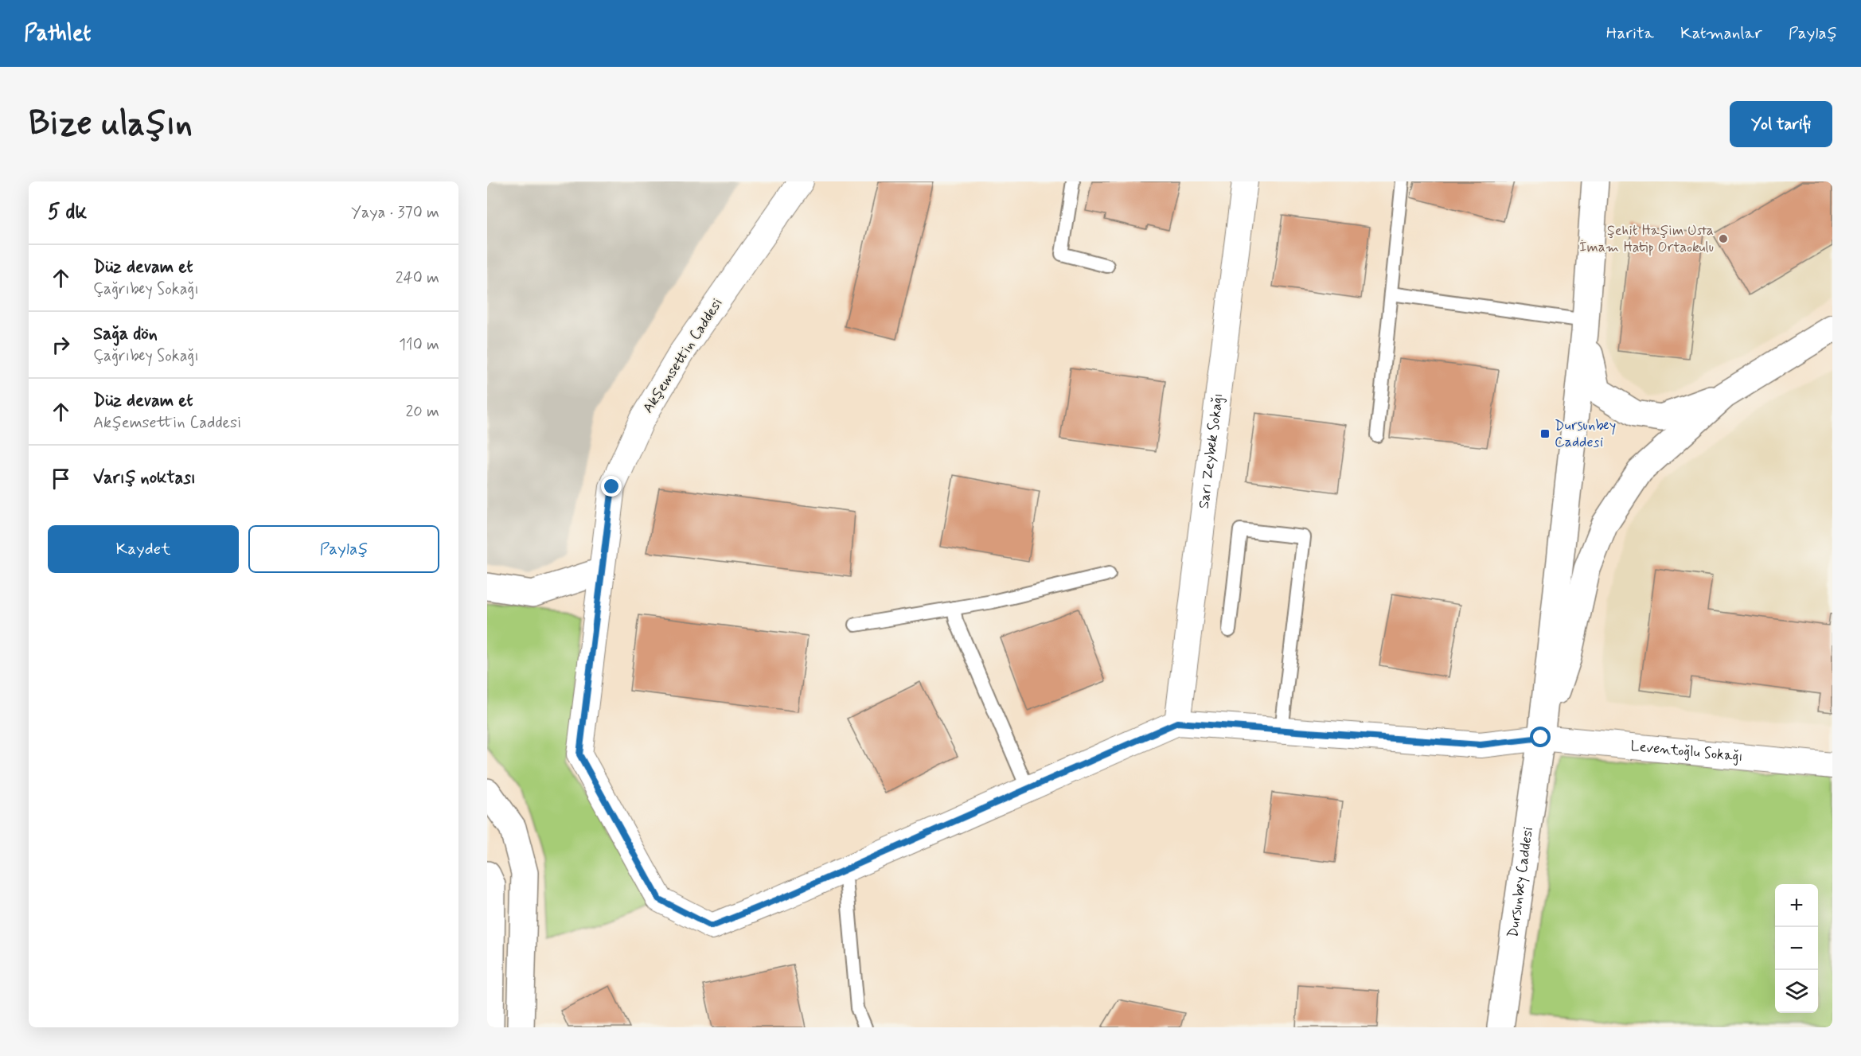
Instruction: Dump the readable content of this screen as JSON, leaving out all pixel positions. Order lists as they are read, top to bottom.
{
  "streets": {
    "main road": ["Dursunbey Caddesi"],
    "street": ["Akşemsettin Caddesi", "Sarı Zeybek Sokağı", "Leventoğlu Sokağı"]
  },
  "crossings": [
    ["Sarı Zeybek Sokağı", "Leventoğlu Sokağı"],
    ["Leventoğlu Sokağı", "Dursunbey Caddesi"]
  ],
  "places": {
    "other": ["Şehit Haşim Usta İmam Hatip Ortaokulu"],
    "transit": ["Dursunbey Caddesi"]
  },
  "page": {
    "header": "Pathlet",
    "nav": ["Harita", "Katmanlar", "Paylaş"],
    "buttons": [
      "Yol tarifi",
      ["Kaydet", "Paylaş"]
    ],
    "title": "Bize ulaşın",
    "heading": ["5 dk", "Yaya · 370 m"],
    "list": [
      ["Düz devam et", "Çağrıbey Sokağı", "240 m"],
      ["Sağa dön", "Çağrıbey Sokağı", "110 m"],
      ["Düz devam et", "Akşemsettin Caddesi", "20 m"],
      "Varış noktası"
    ],
    "map_buttons": ["+", "−"]
  }
}
